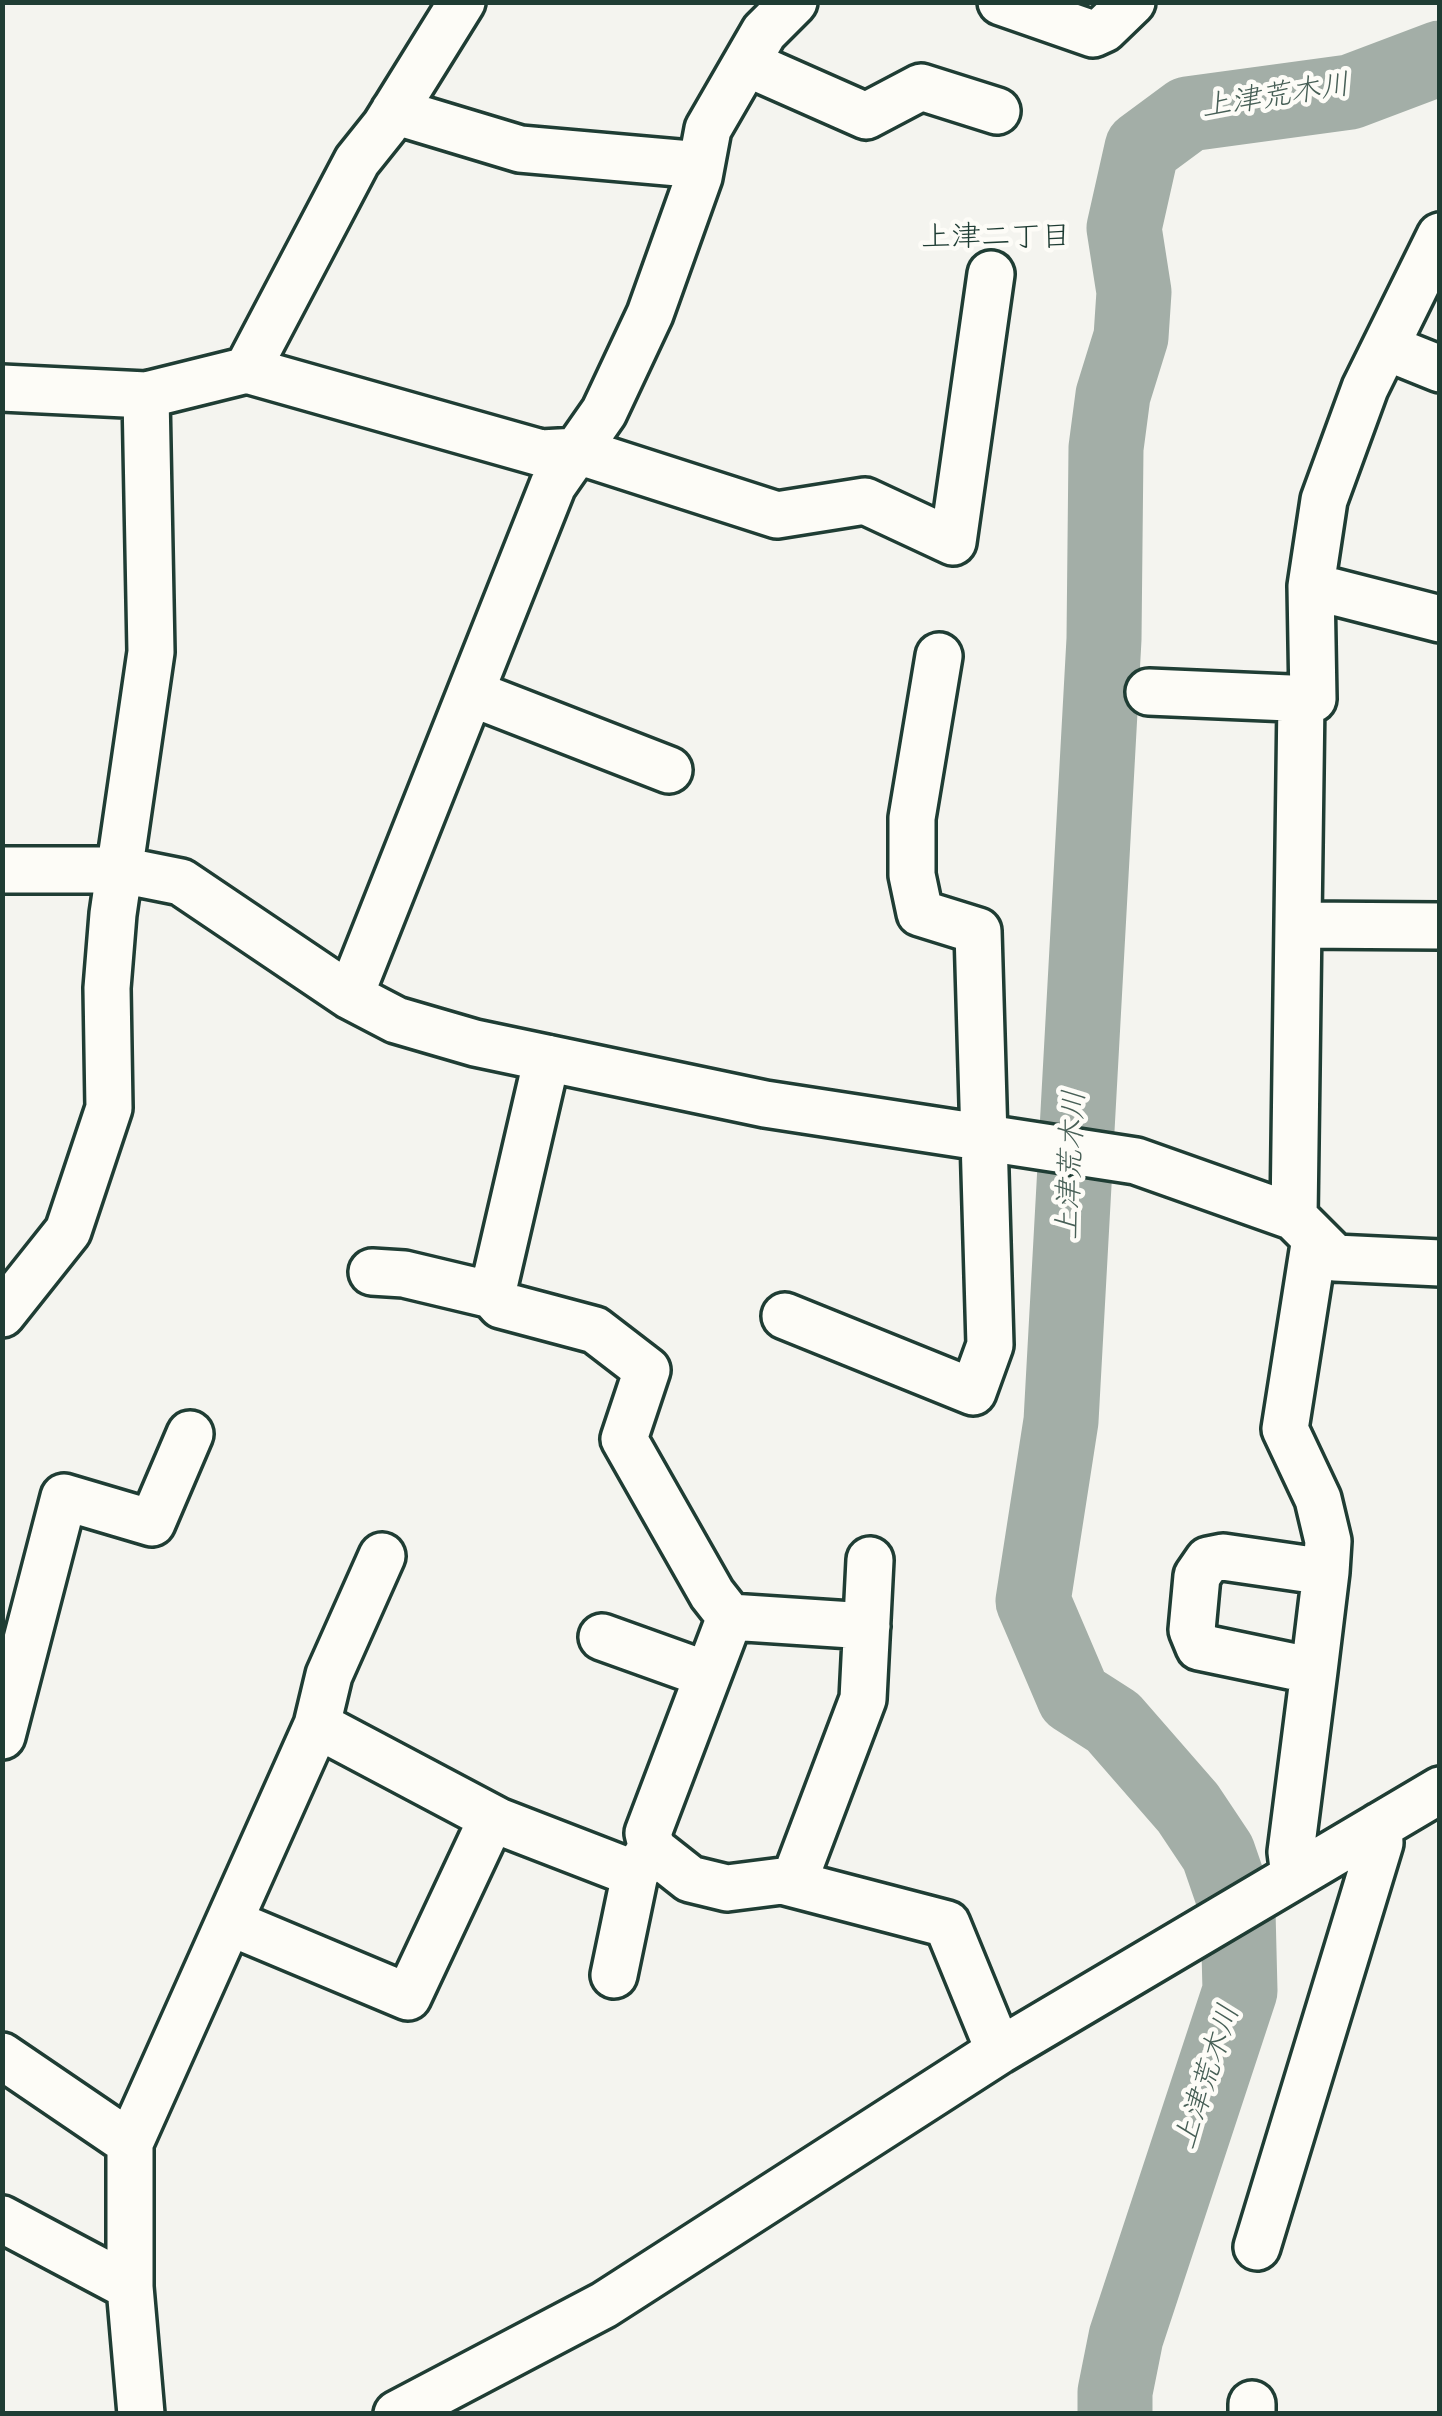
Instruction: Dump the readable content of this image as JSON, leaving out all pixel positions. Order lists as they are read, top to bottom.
{
  "districts": ["上津二丁目"],
  "water": ["上津荒木川"]
}
